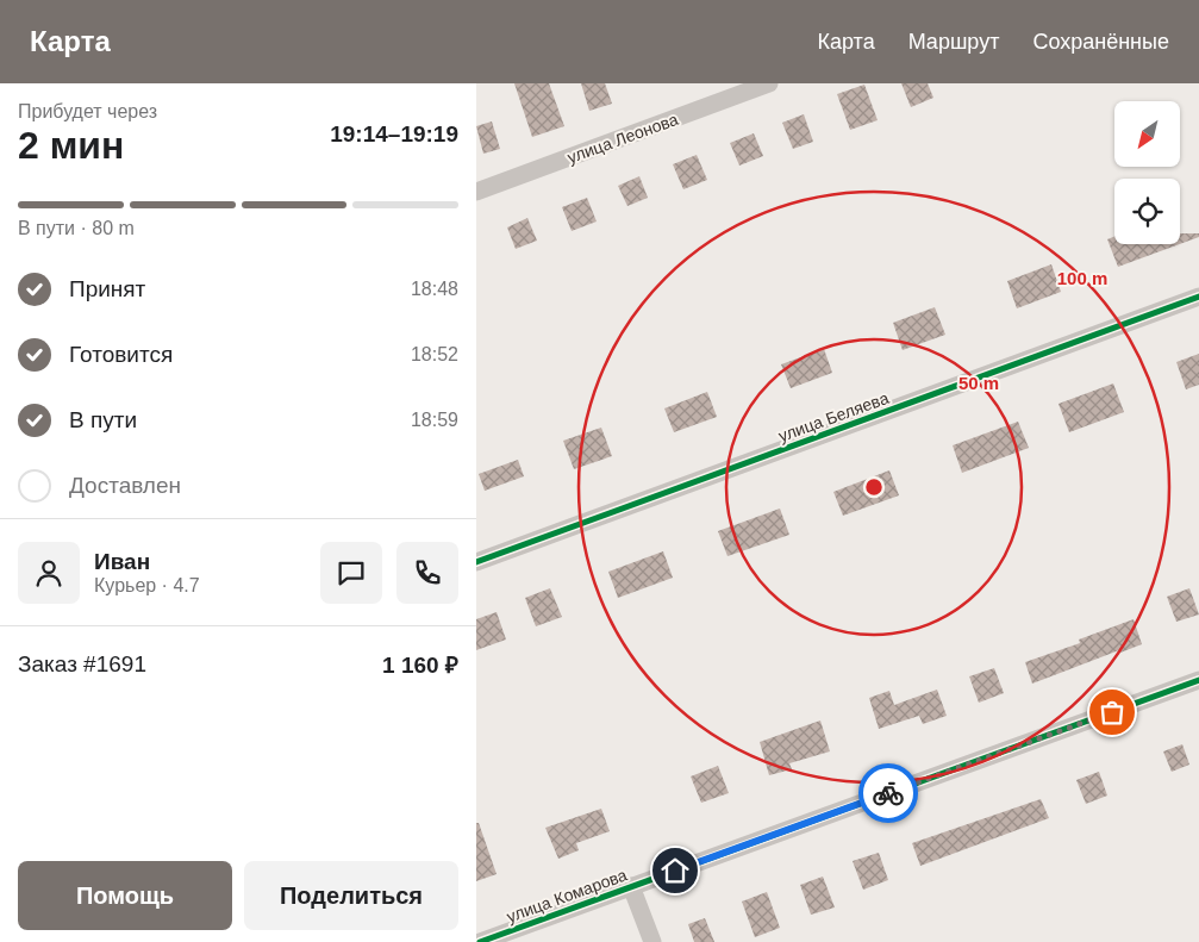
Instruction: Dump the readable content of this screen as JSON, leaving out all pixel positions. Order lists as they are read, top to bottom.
{
  "streets": {
    "street": ["улица Леонова", "улица Беляева", "улица Комарова"]
  },
  "north": "bottom left",
  "page": {
    "header": "Карта",
    "nav": ["Карта", "Маршрут", "Сохранённые"],
    "heading": ["2 мин", "Прибудет через", "19:14–19:19"],
    "panel": [
      "Иван",
      "Курьер · 4.7",
      "Заказ #1691",
      "1 160 ₽"
    ],
    "bar": "В пути · 80 m",
    "list": [
      ["Принят", "18:48"],
      ["Готовится", "18:52"],
      ["В пути", "18:59"],
      "Доставлен"
    ],
    "buttons": ["Помощь", "Поделиться"]
  },
  "rings": ["100 m", "50 m"]
}
